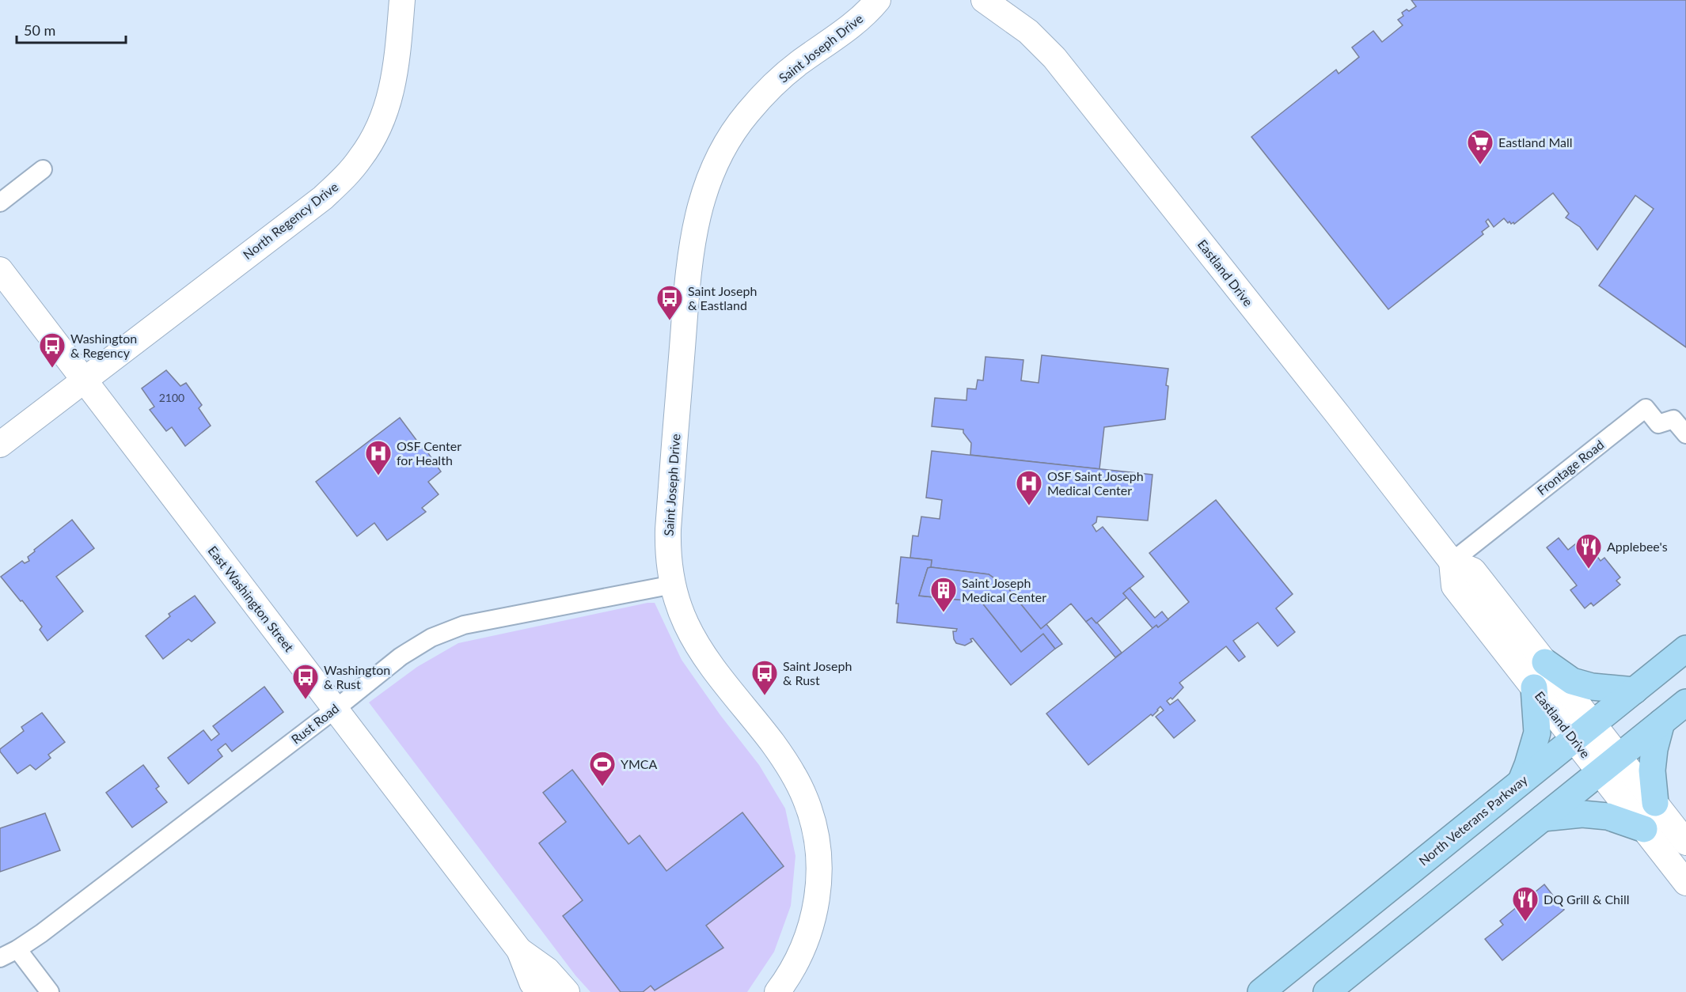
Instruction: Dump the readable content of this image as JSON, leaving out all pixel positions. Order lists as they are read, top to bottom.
{
  "streets": {
    "highway": ["North Veterans Parkway"],
    "main road": [
      "Saint Joseph Drive",
      "North Regency Drive",
      "Eastland Drive",
      "East Washington Street"
    ],
    "street": ["Frontage Road", "Rust Road"]
  },
  "crossings": [
    ["Saint Joseph Drive", "Rust Road"],
    ["North Regency Drive", "East Washington Street"],
    ["Eastland Drive", "Frontage Road"],
    ["Eastland Drive", "North Veterans Parkway"],
    ["East Washington Street", "Rust Road"]
  ],
  "places": {
    "supermarket": ["Eastland Mall"],
    "bus stop": [
      "Saint Joseph & Eastland",
      "Washington & Regency",
      "Saint Joseph & Rust",
      "Washington & Rust"
    ],
    "hospital": ["OSF Center for Health", "OSF Saint Joseph Medical Center"],
    "restaurant": ["Applebee's", "DQ Grill & Chill"],
    "building": ["Saint Joseph Medical Center"],
    "sports": ["YMCA"]
  },
  "house_numbers": ["2100"],
  "scale_bar": "50 m"
}
